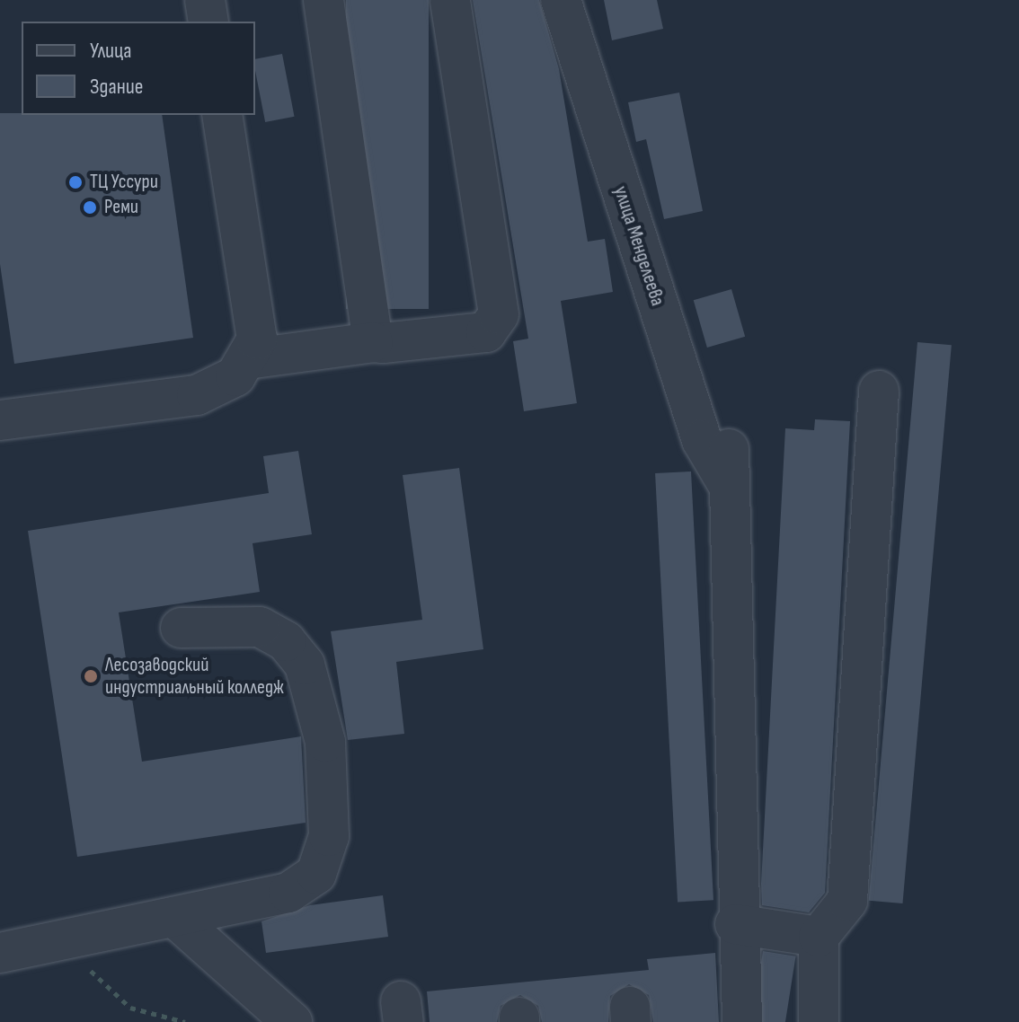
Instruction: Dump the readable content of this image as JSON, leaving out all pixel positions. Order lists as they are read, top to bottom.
{
  "streets": {
    "street": ["улица Менделеева"]
  },
  "places": ["ТЦ Уссури", "Реми", "Лесозаводский индустриальный колледж"],
  "legend": ["Улица", "Здание"]
}
